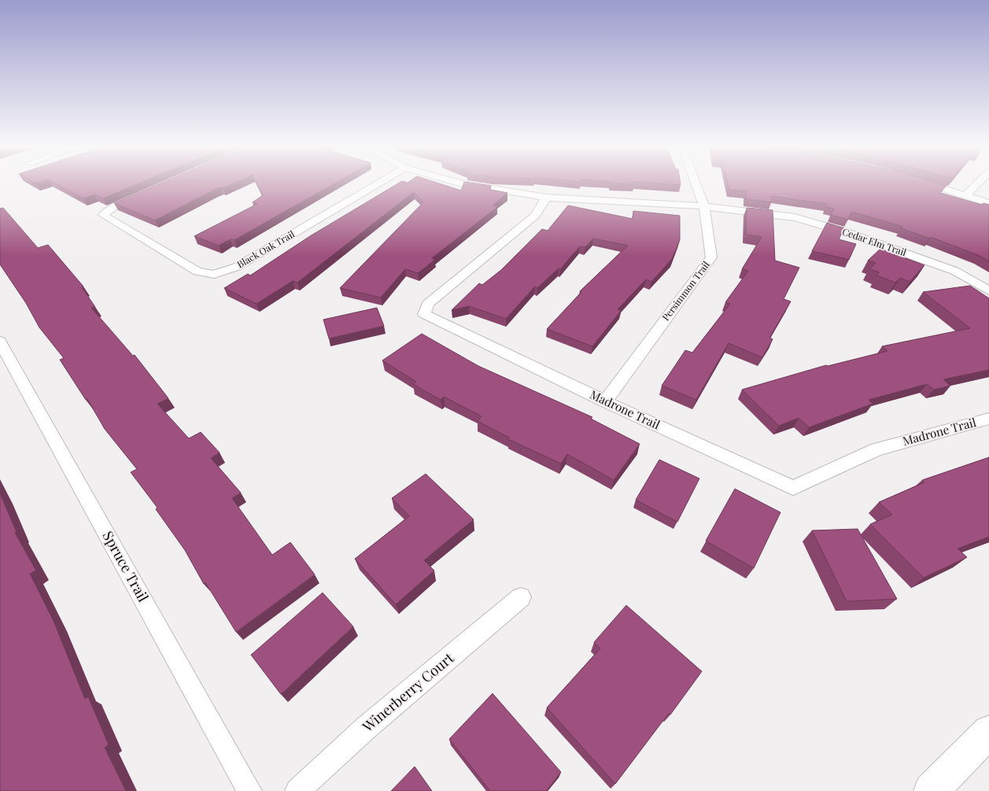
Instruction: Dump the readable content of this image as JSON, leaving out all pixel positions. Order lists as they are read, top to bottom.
{
  "streets": {
    "street": [
      "Cedar Elm Trail",
      "Black Oak Trail",
      "Persimmon Trail",
      "Madrone Trail",
      "Spruce Trail",
      "Winerberry Court"
    ]
  },
  "crossings": [
    ["Cedar Elm Trail", "Persimmon Trail"],
    ["Cedar Elm Trail", "Madrone Trail"],
    ["Persimmon Trail", "Madrone Trail"]
  ]
}
